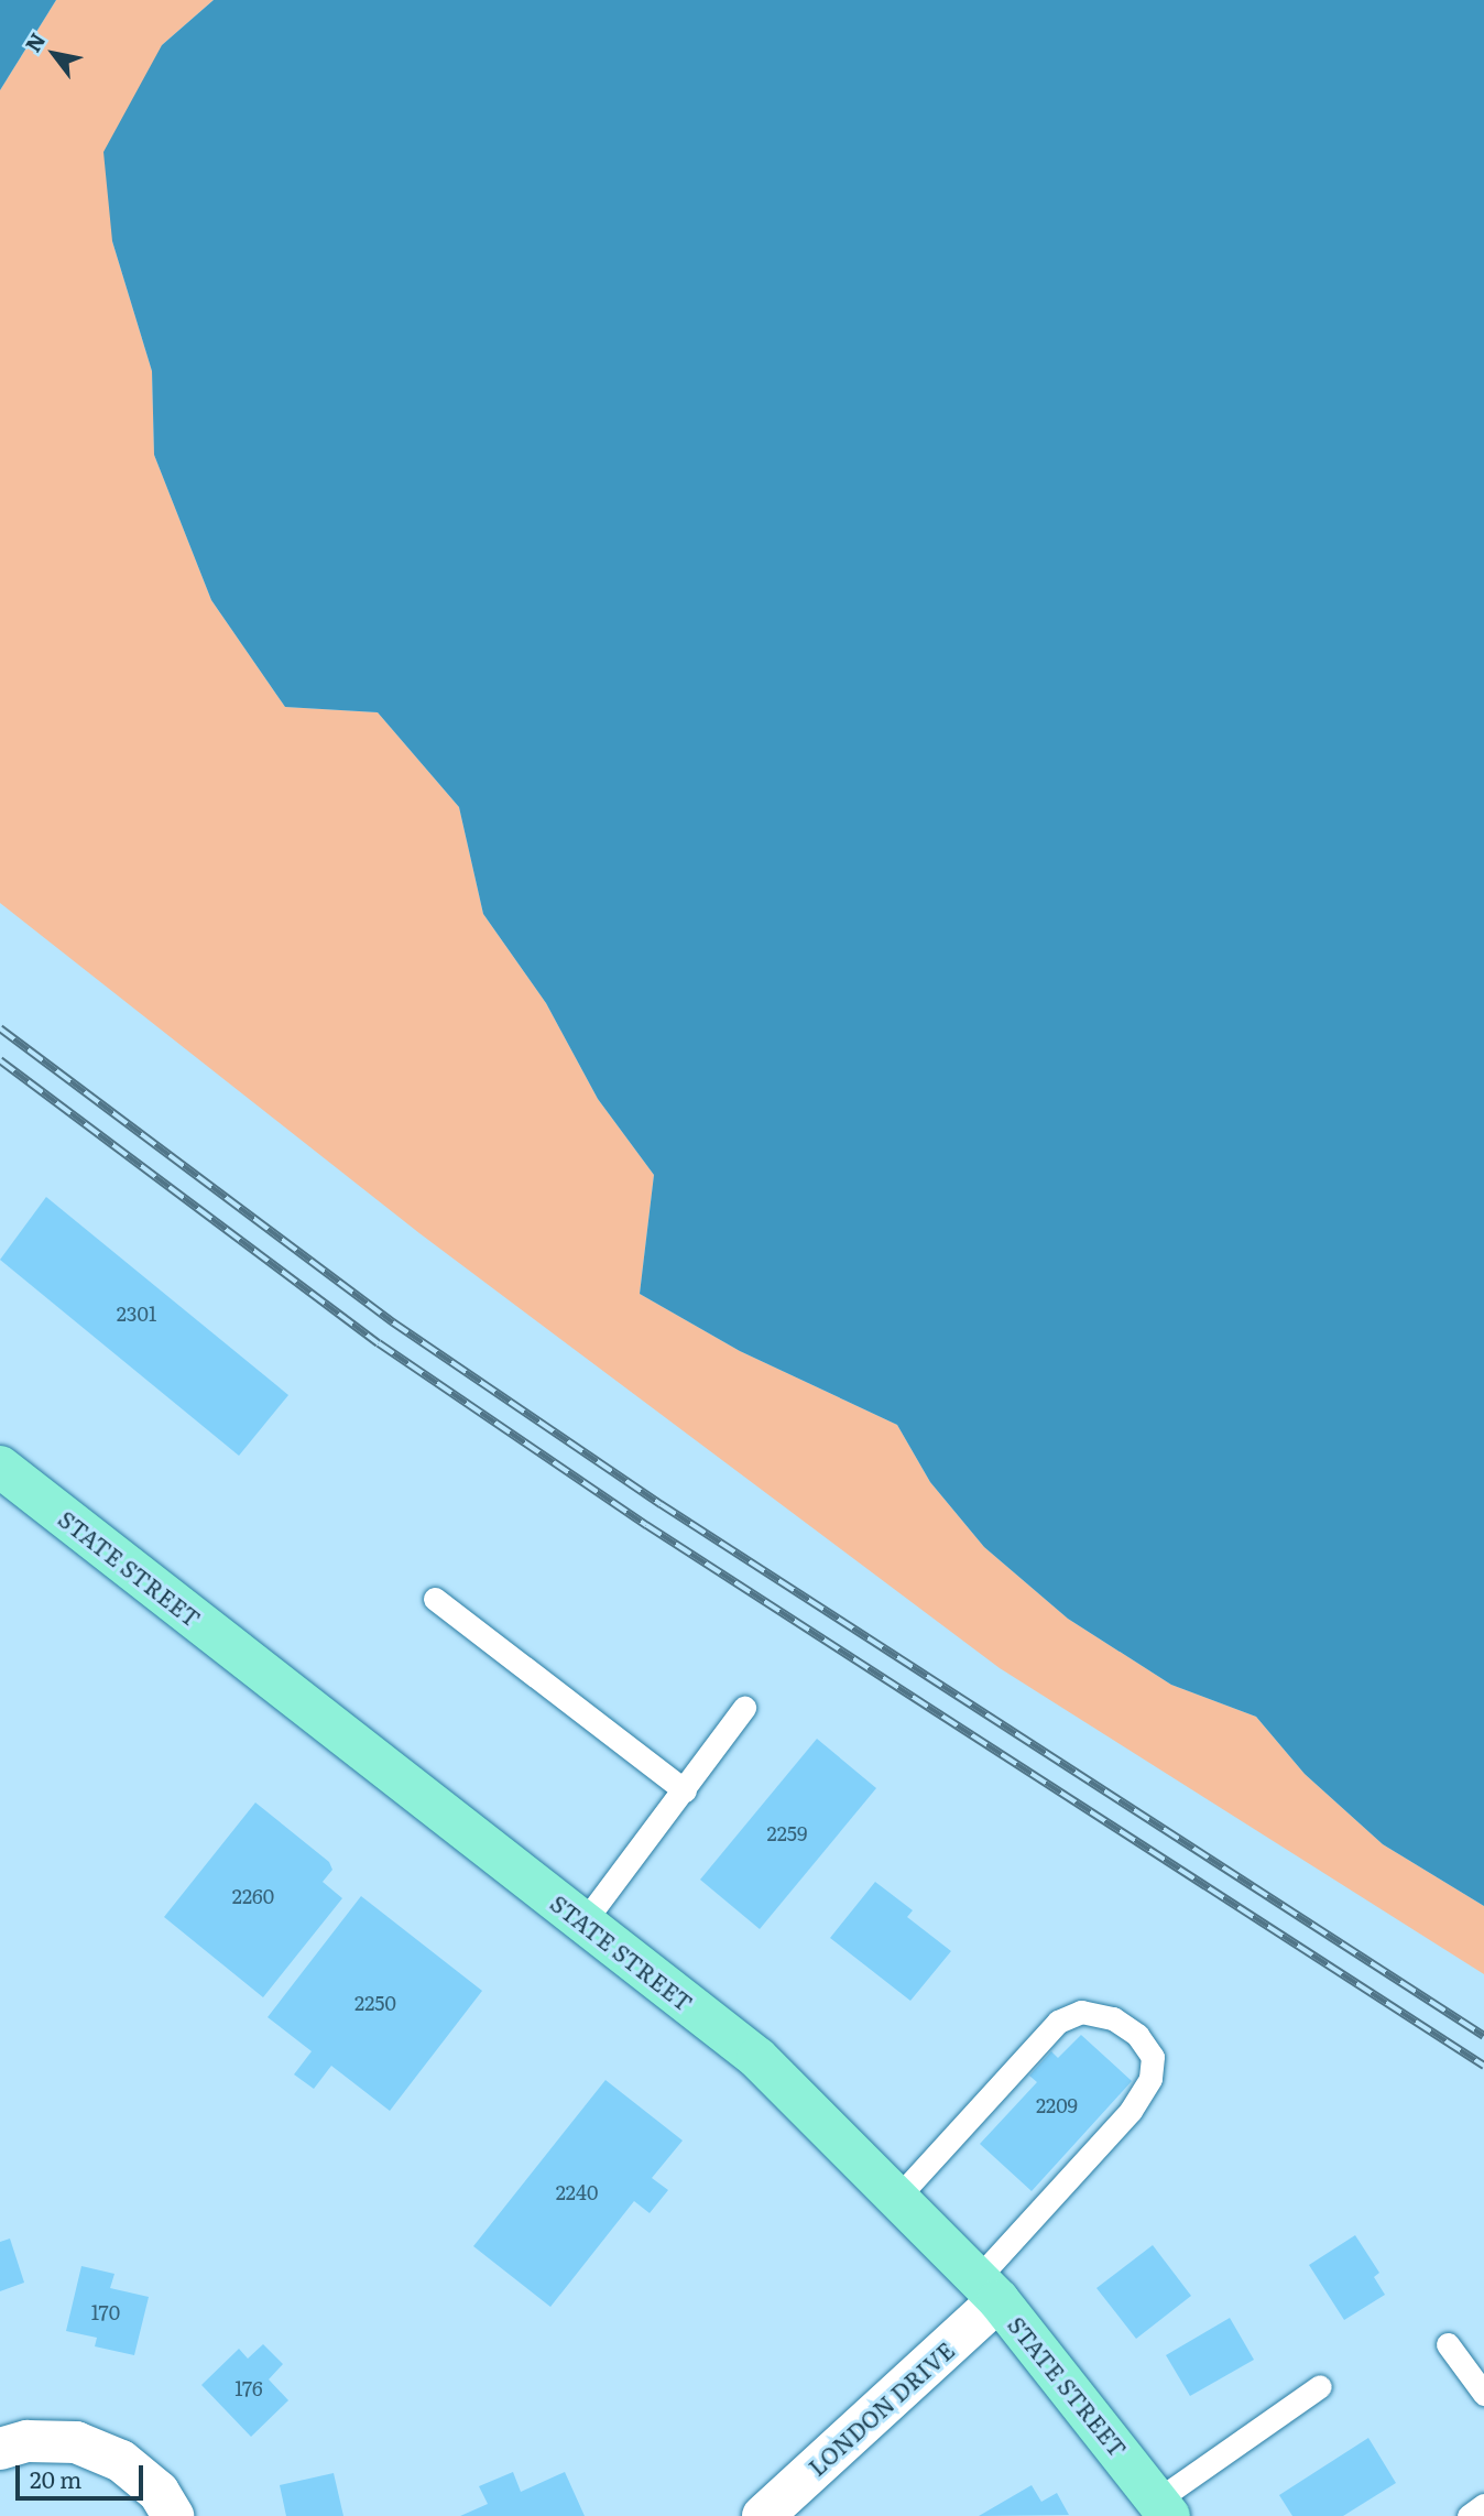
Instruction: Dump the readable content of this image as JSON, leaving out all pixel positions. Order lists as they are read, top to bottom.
{
  "streets": {
    "main road": ["STATE STREET"],
    "street": ["LONDON DRIVE"]
  },
  "crossings": [
    ["STATE STREET", "LONDON DRIVE"]
  ],
  "house_numbers": [
    "2301",
    "2259",
    "2260",
    "2250",
    "2209",
    "2240",
    "170",
    "176"
  ],
  "scale_bar": "20 m",
  "north": "top left"
}
